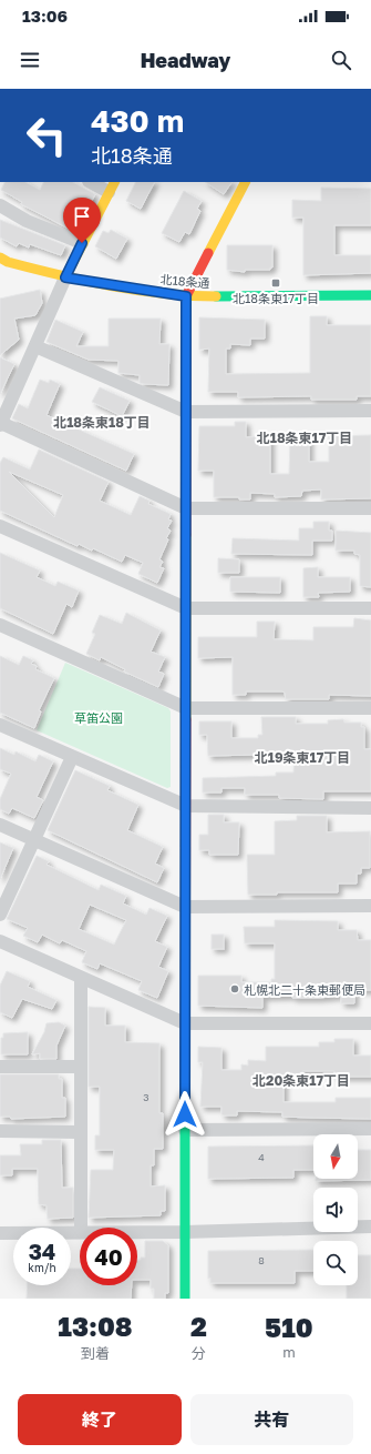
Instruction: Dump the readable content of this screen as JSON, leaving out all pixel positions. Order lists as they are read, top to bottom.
{
  "streets": {
    "street": ["北18条通"]
  },
  "districts": [
    "北18条東18丁目",
    "北18条東17丁目",
    "北19条東17丁目",
    "北20条東17丁目"
  ],
  "parks": ["草笛公園"],
  "places": {
    "transit": ["北18条東17丁目"],
    "other": ["札幌北二十条東郵便局"]
  },
  "house_numbers": ["3", "4", "8"],
  "north": "bottom",
  "page": {
    "status": "13:06",
    "header": "Headway",
    "turn": ["430 m", "北18条通"],
    "speed": "34 km/h",
    "limit": "40",
    "eta": [
      "13:08",
      "到着",
      "2",
      "分",
      "510",
      "m"
    ],
    "buttons": ["終了", "共有"]
  }
}
